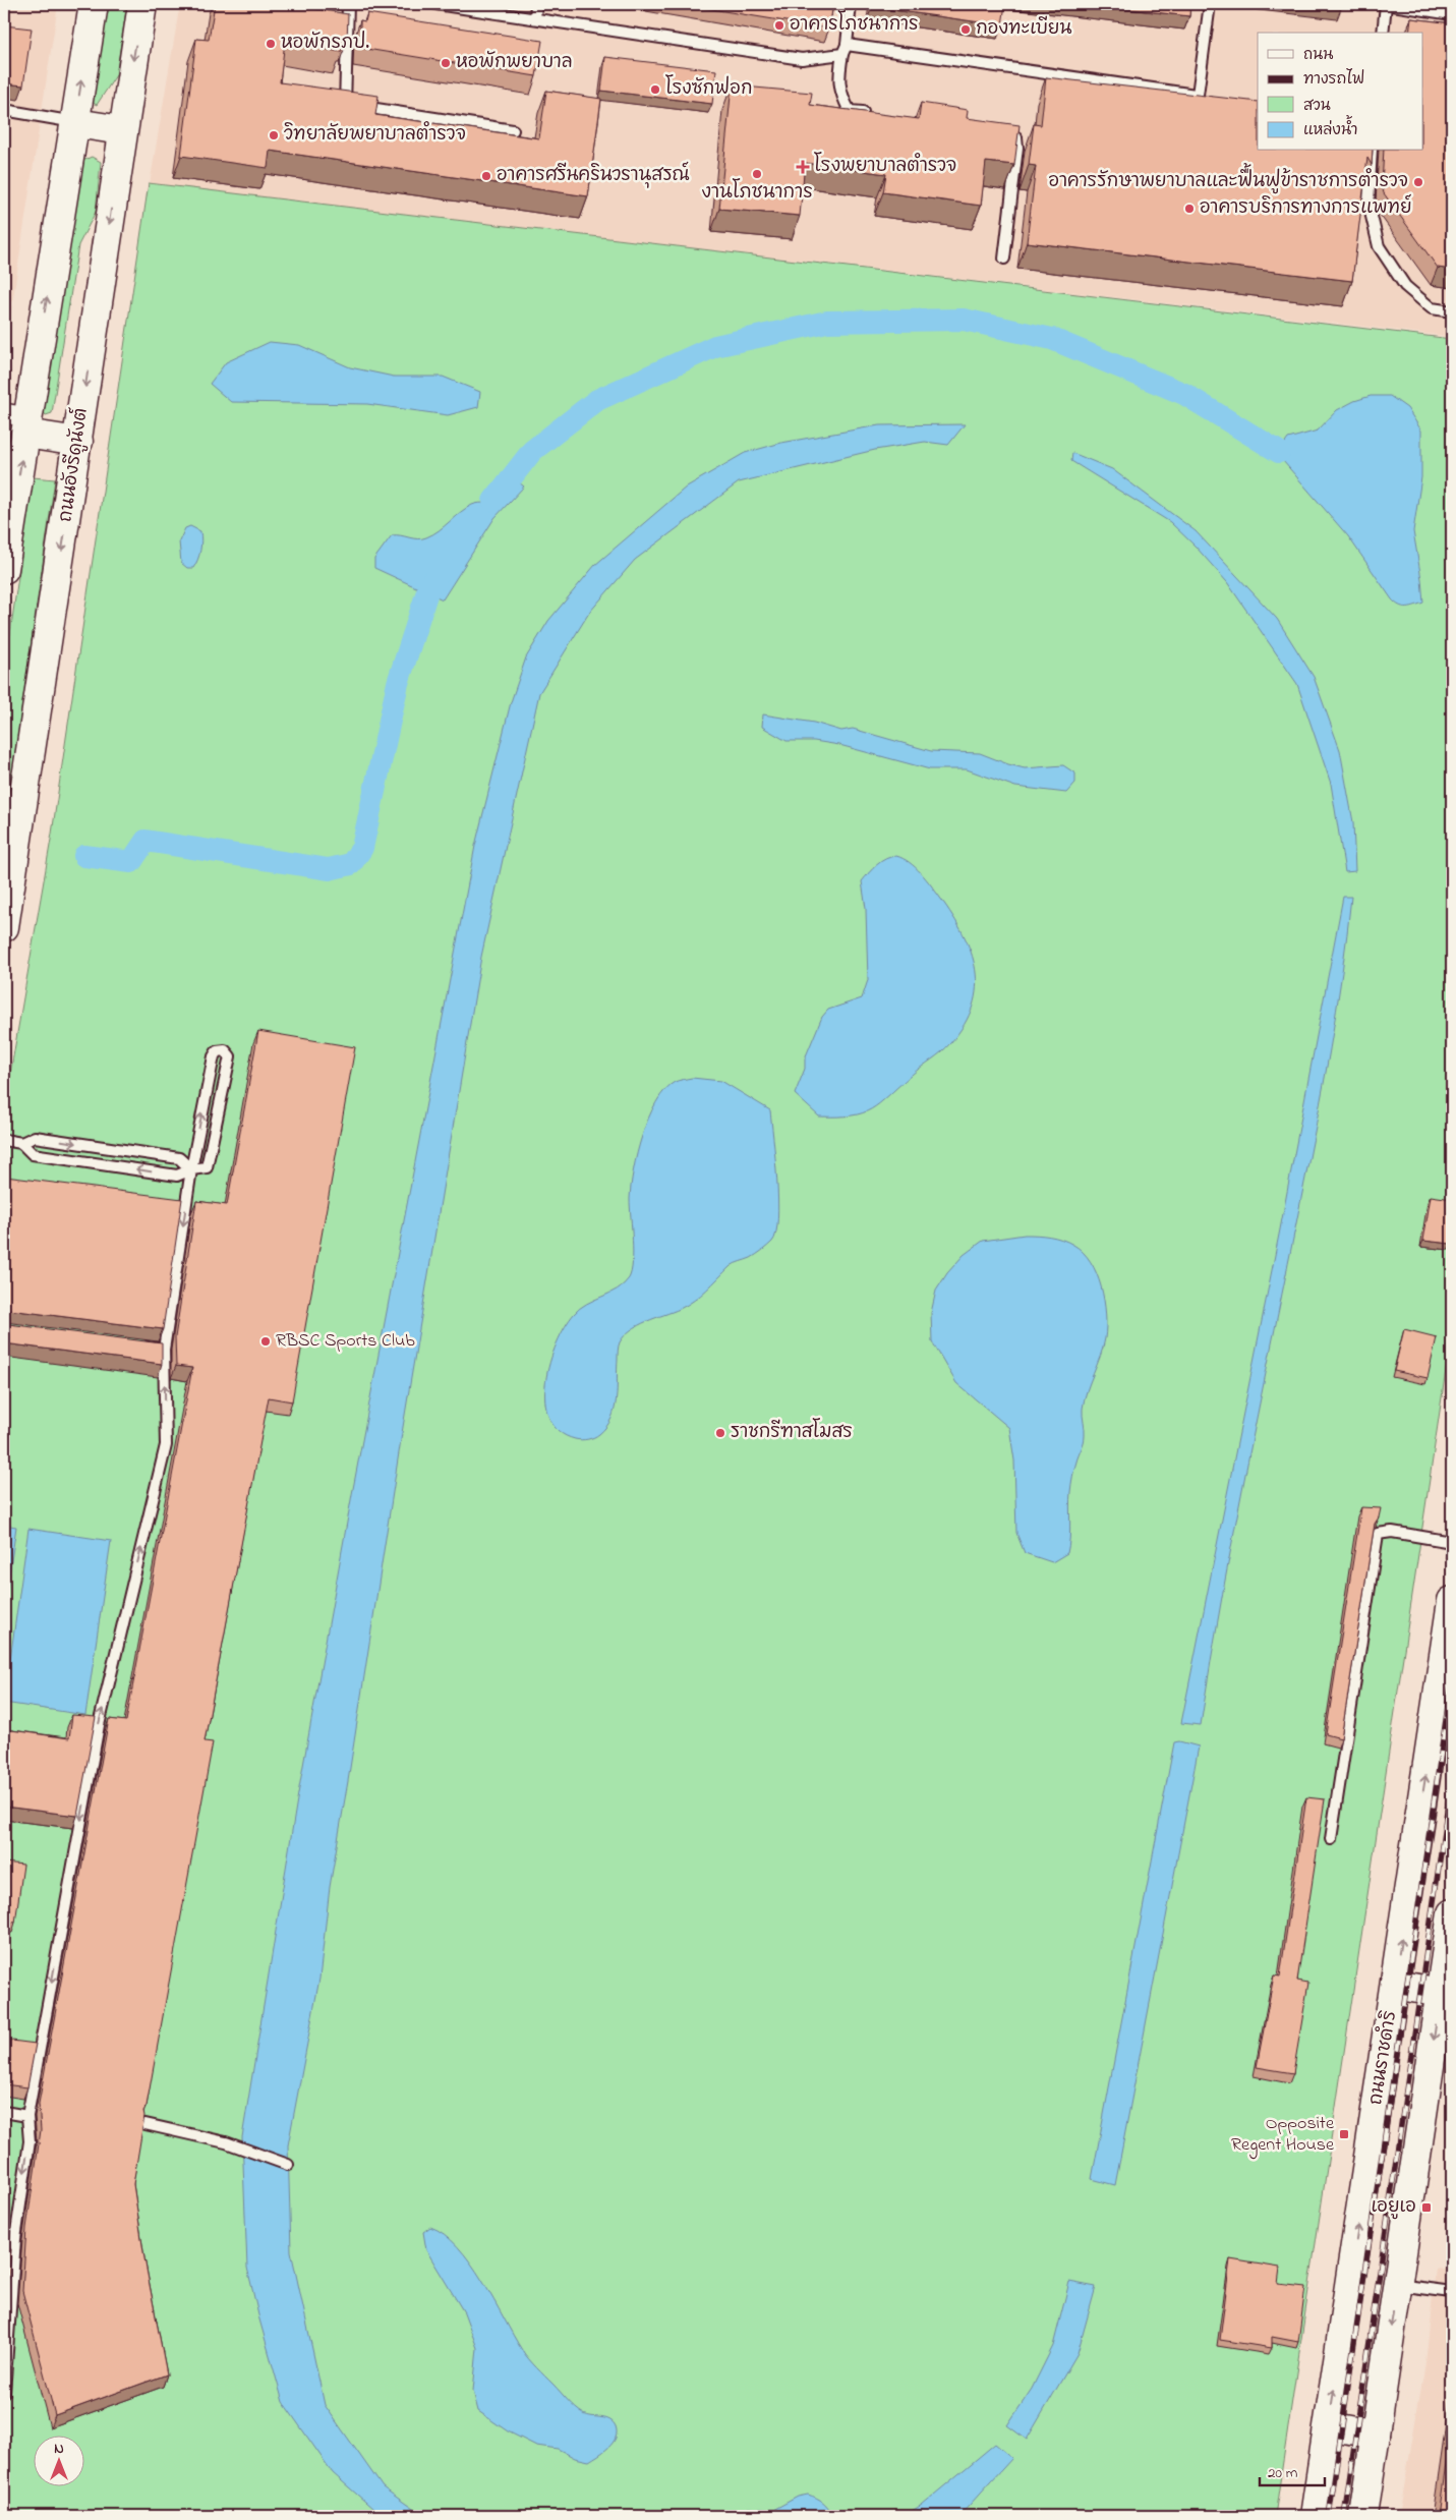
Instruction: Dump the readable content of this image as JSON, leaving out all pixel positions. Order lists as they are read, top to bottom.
{
  "streets": {
    "main road": ["ถนนอังรีดูนังต์", "ถนนราชดำริ"]
  },
  "places": {
    "other": [
      "อาคารโภชนาการ",
      "กองทะเบียน",
      "หอพักรภป.",
      "หอพักพยาบาล",
      "โรงซักฟอก",
      "วิทยาลัยพยาบาลตำรวจ",
      "งานโภชนาการ",
      "อาคารศรีนครินวรานุสรณ์",
      "อาคารรักษาพยาบาลและฟื้นฟูข้าราชการตำรวจ",
      "อาคารบริการทางการแพทย์",
      "RBSC Sports Club",
      "ราชกรีฑาสโมสร"
    ],
    "health": ["โรงพยาบาลตำรวจ"],
    "transit": ["Opposite Regent House", "เอยูเอ"]
  },
  "legend": [
    "ถนน",
    "ทางรถไฟ",
    "สวน",
    "แหล่งน้ำ"
  ],
  "scale_bar": "20 m",
  "north": "top"
}
